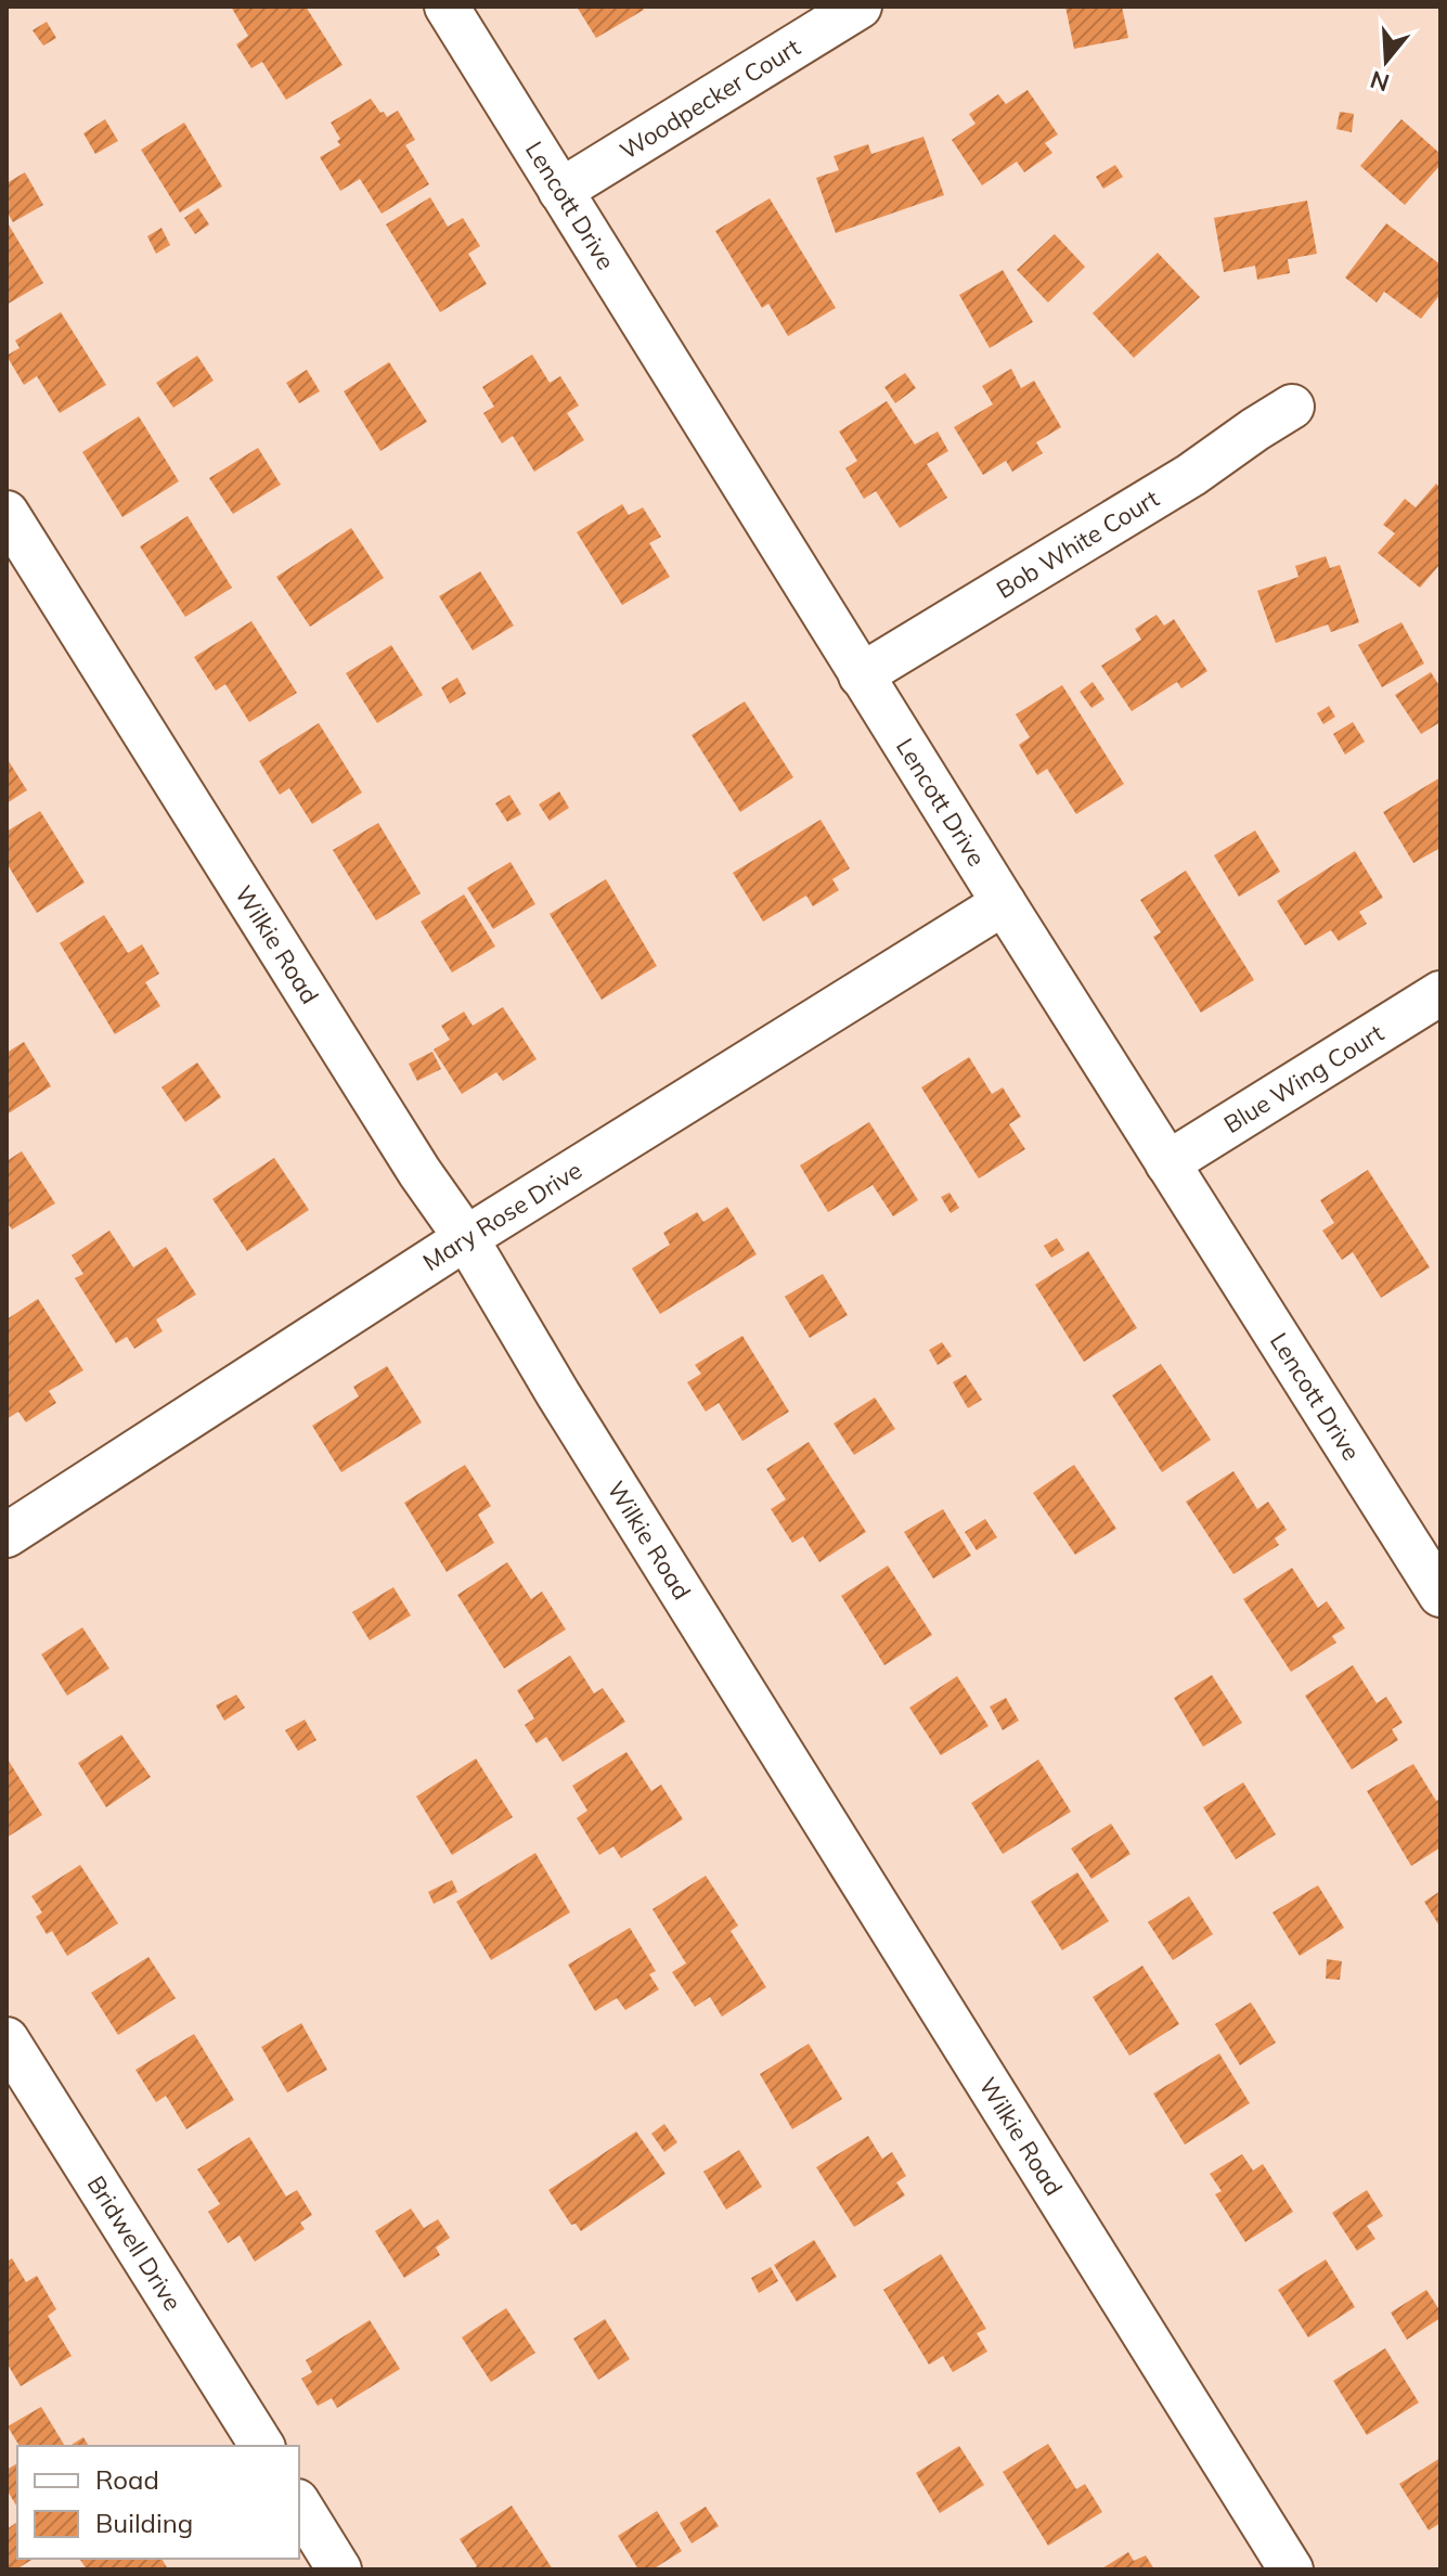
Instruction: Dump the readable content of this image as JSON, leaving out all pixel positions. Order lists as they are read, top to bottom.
{
  "streets": {
    "street": [
      "Woodpecker Court",
      "Lencott Drive",
      "Bob White Court",
      "Wilkie Road",
      "Blue Wing Court",
      "Mary Rose Drive",
      "Bridwell Drive"
    ]
  },
  "crossings": [
    ["Woodpecker Court", "Lencott Drive"],
    ["Lencott Drive", "Bob White Court"],
    ["Lencott Drive", "Blue Wing Court"],
    ["Lencott Drive", "Mary Rose Drive"],
    ["Wilkie Road", "Mary Rose Drive"]
  ],
  "legend": ["Road", "Building"],
  "north": "bottom"
}
